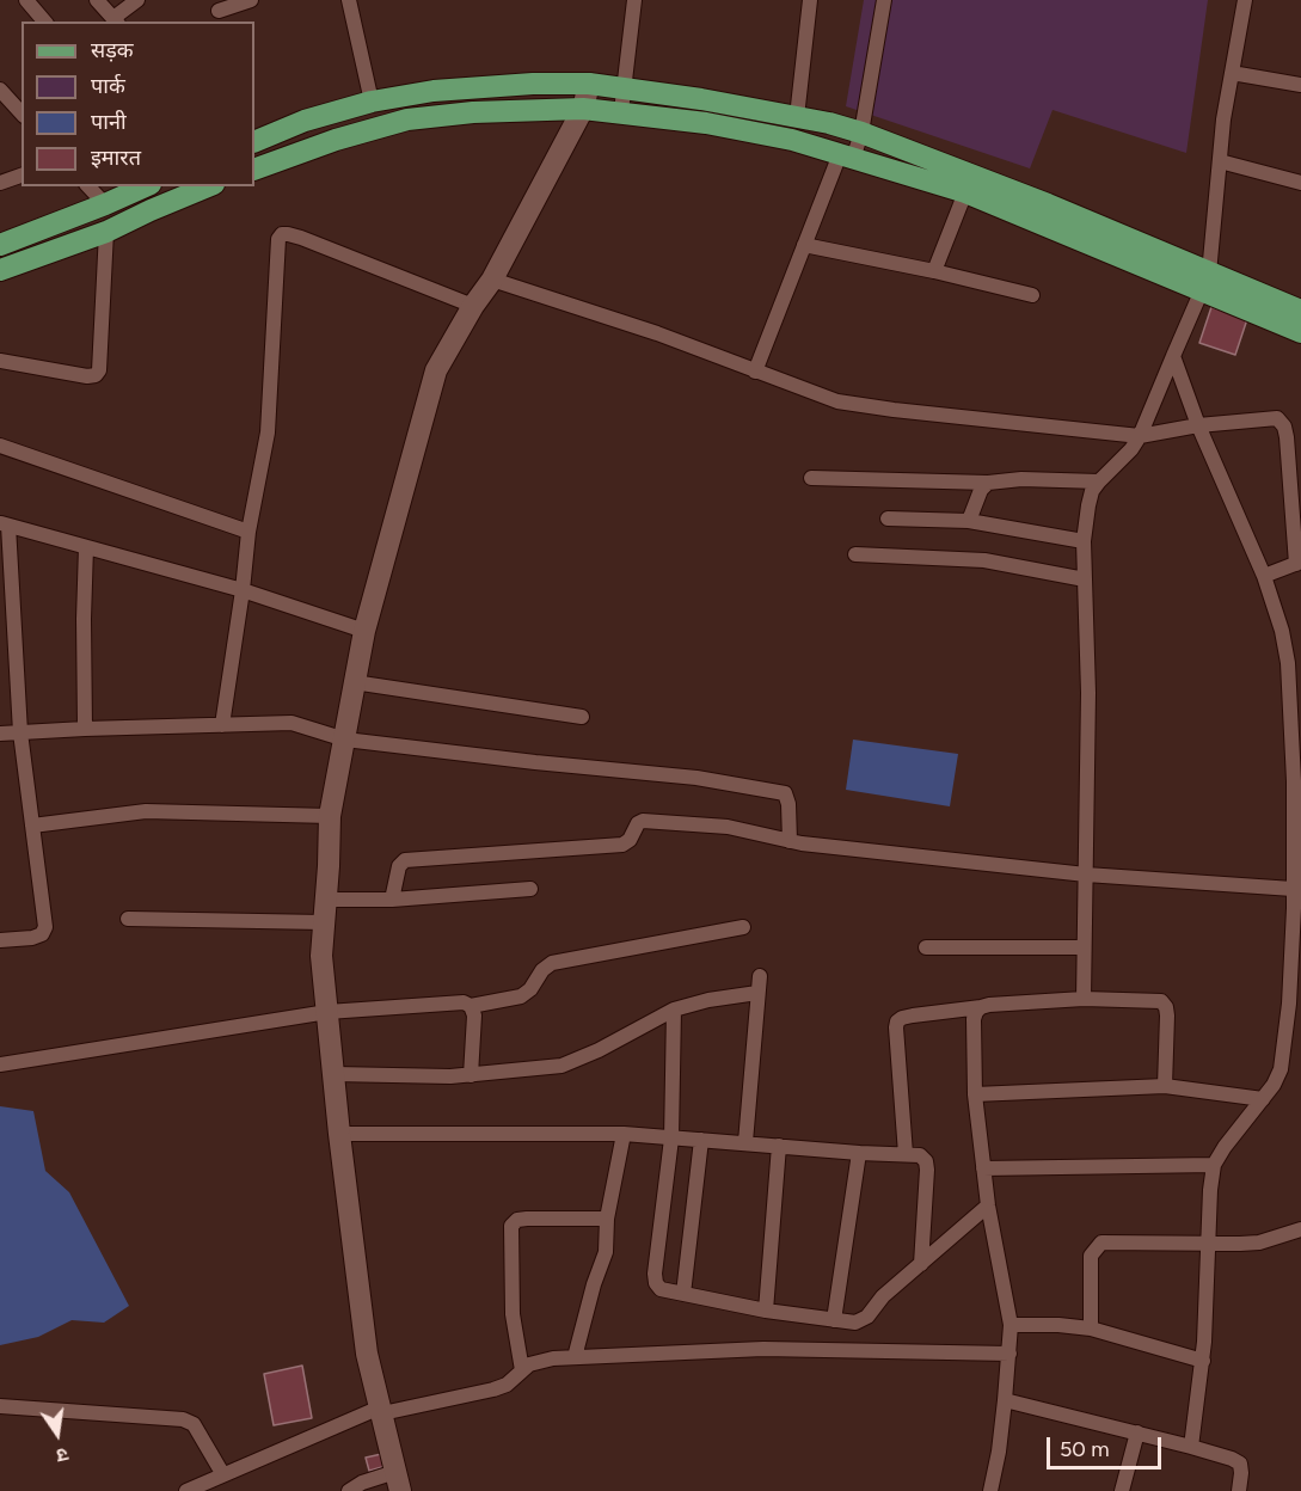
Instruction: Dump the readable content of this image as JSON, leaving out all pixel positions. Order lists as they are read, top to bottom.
{
  "legend": [
    "सड़क",
    "पार्क",
    "पानी",
    "इमारत"
  ],
  "scale_bar": "50 m",
  "north": "bottom"
}
